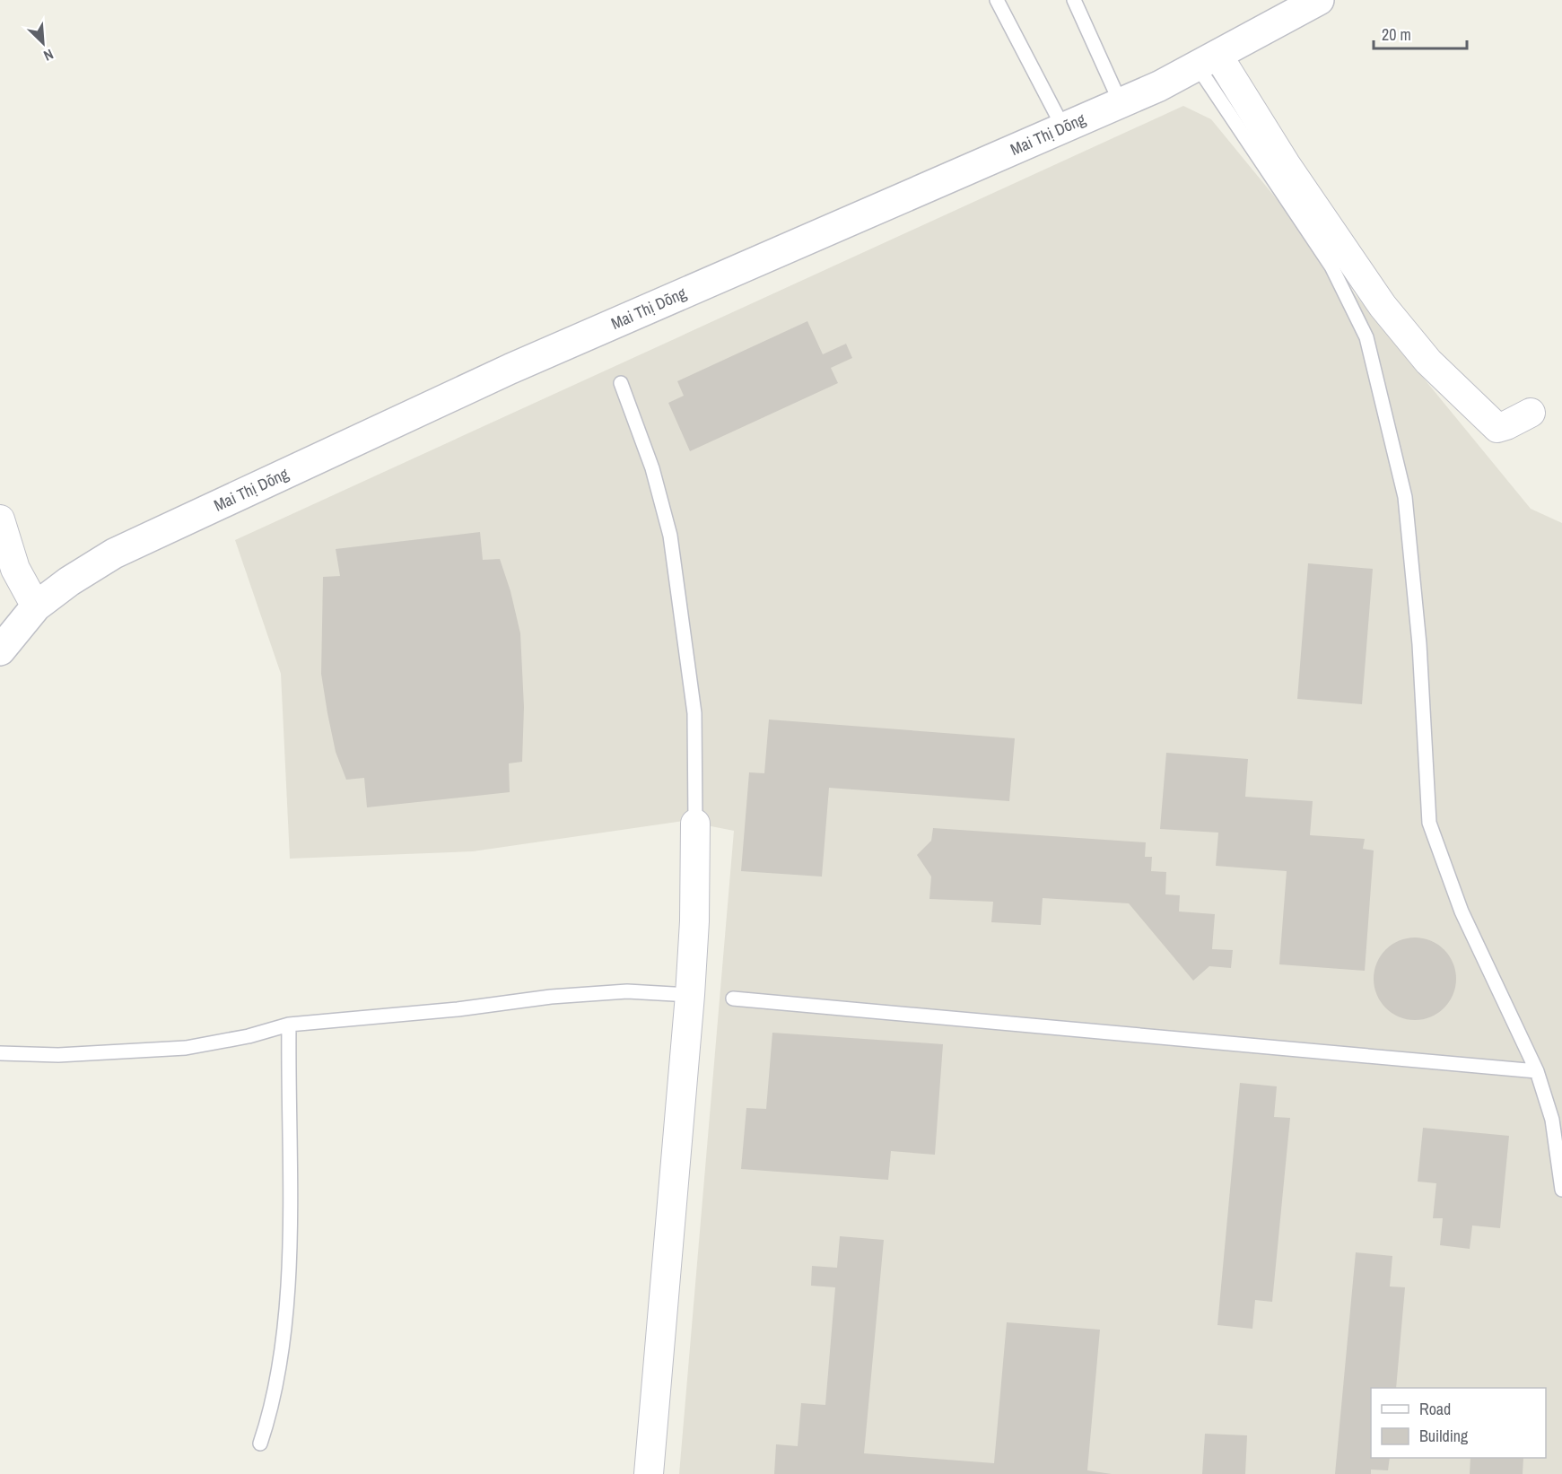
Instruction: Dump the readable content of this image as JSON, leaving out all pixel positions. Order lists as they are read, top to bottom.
{
  "streets": {
    "street": ["Mai Thị Dõng"]
  },
  "legend": ["Road", "Building"],
  "scale_bar": "20 m",
  "north": "bottom right"
}
